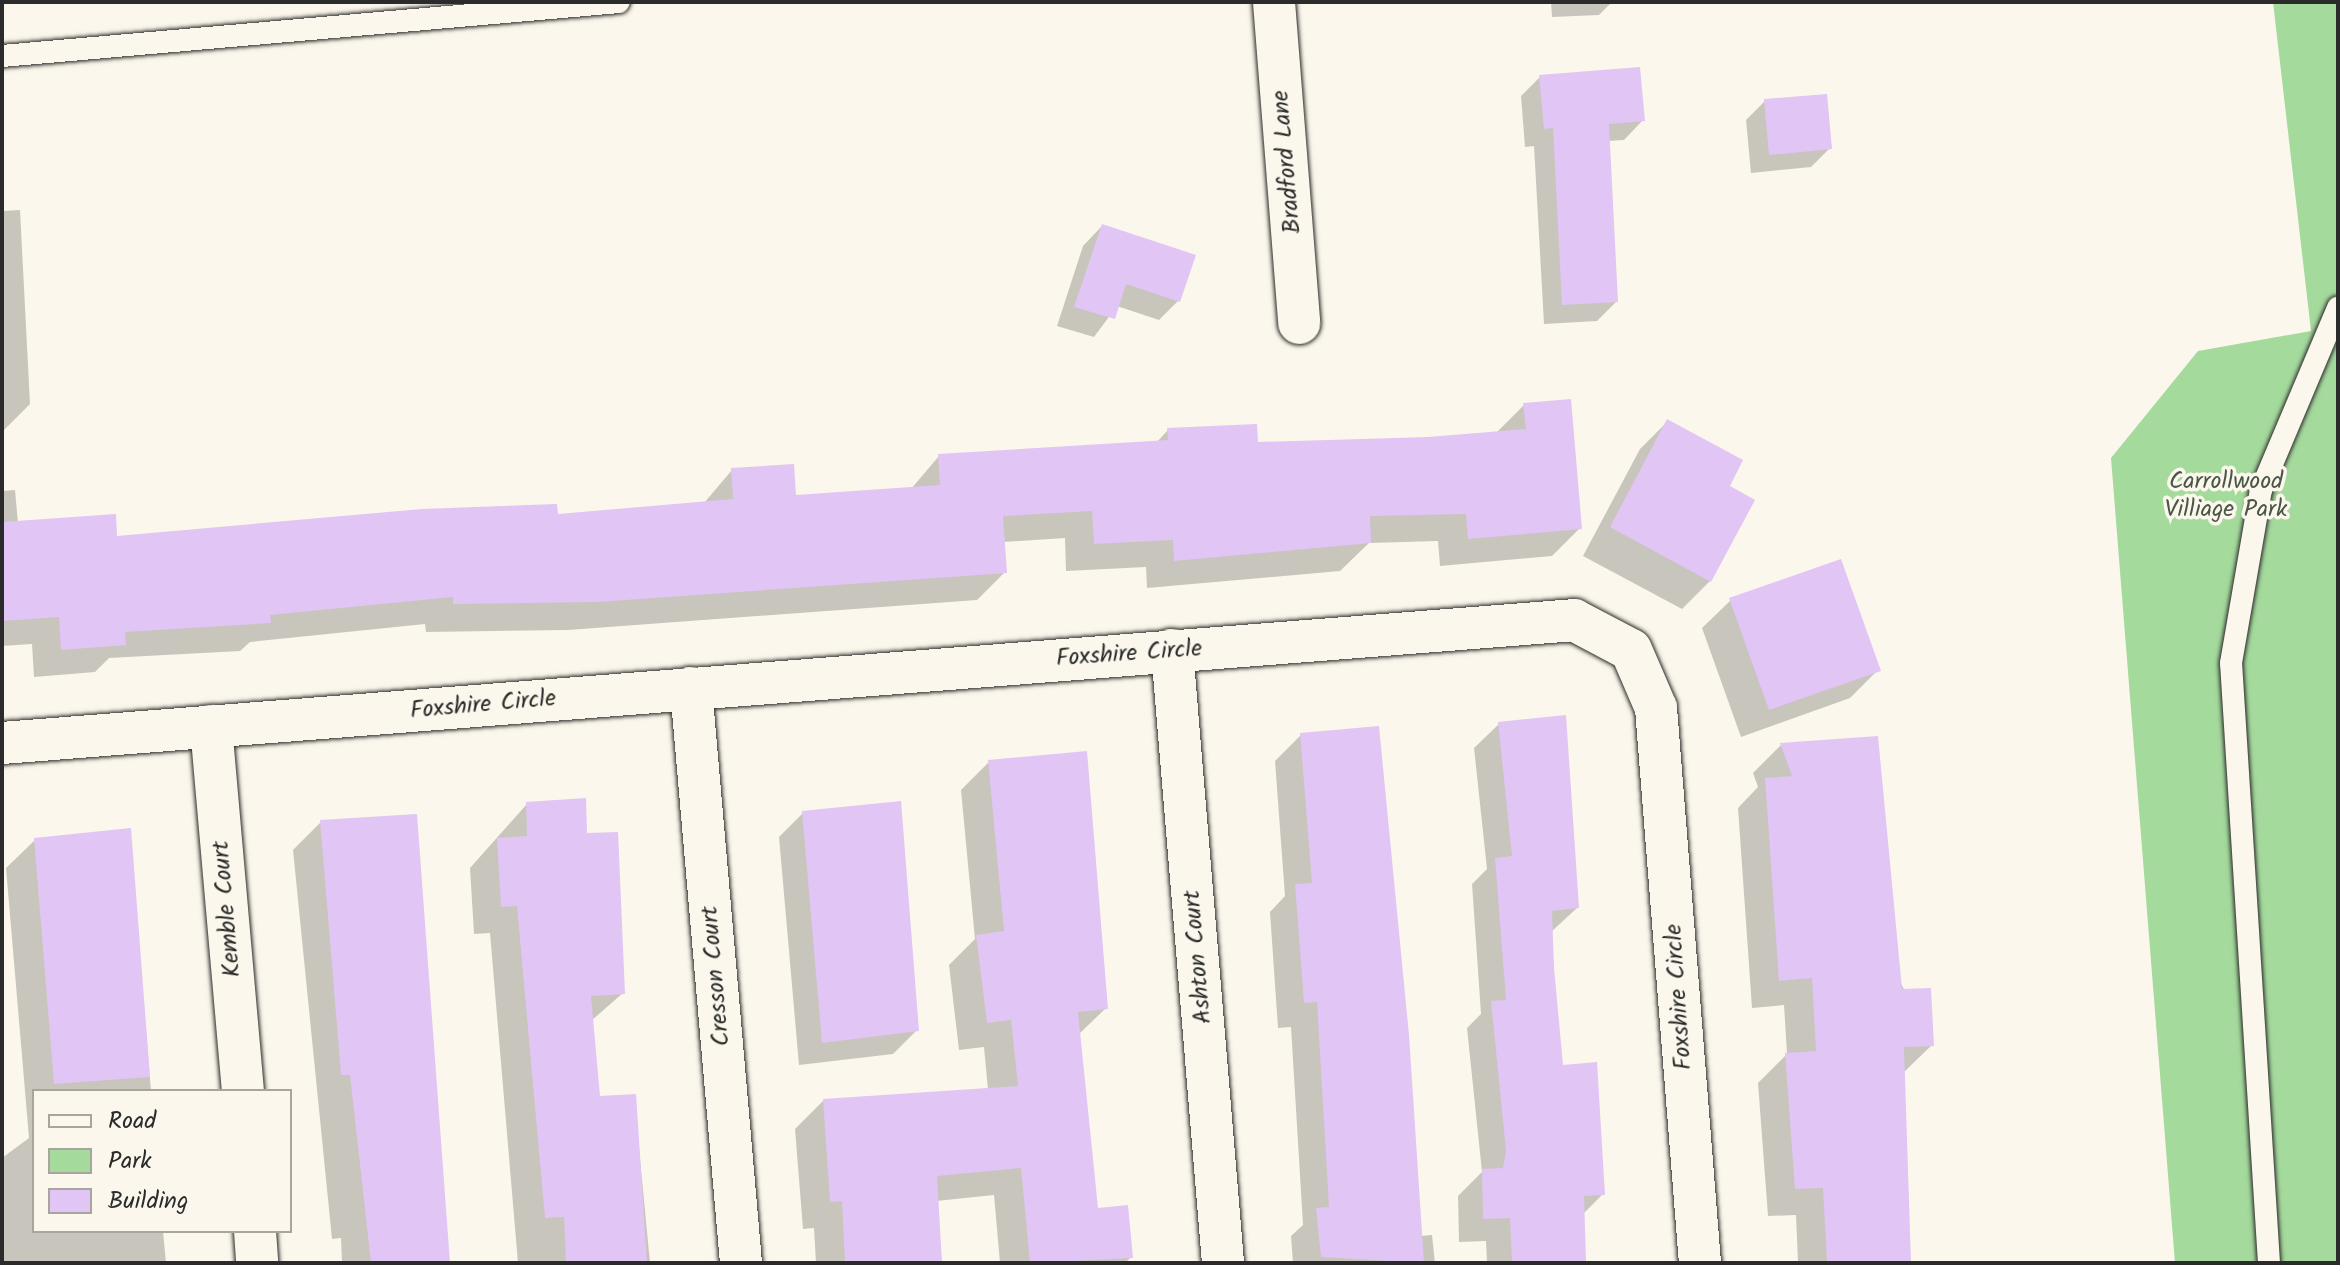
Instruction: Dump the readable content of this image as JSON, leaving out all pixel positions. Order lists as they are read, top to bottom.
{
  "streets": {
    "street": [
      "Bradford Lane",
      "Foxshire Circle",
      "Kemble Court",
      "Ashton Court",
      "Cresson Court"
    ]
  },
  "crossings": [
    ["Foxshire Circle", "Kemble Court"],
    ["Foxshire Circle", "Ashton Court"],
    ["Foxshire Circle", "Cresson Court"]
  ],
  "parks": ["Carrollwood Villiage Park"],
  "legend": ["Road", "Park", "Building"]
}
